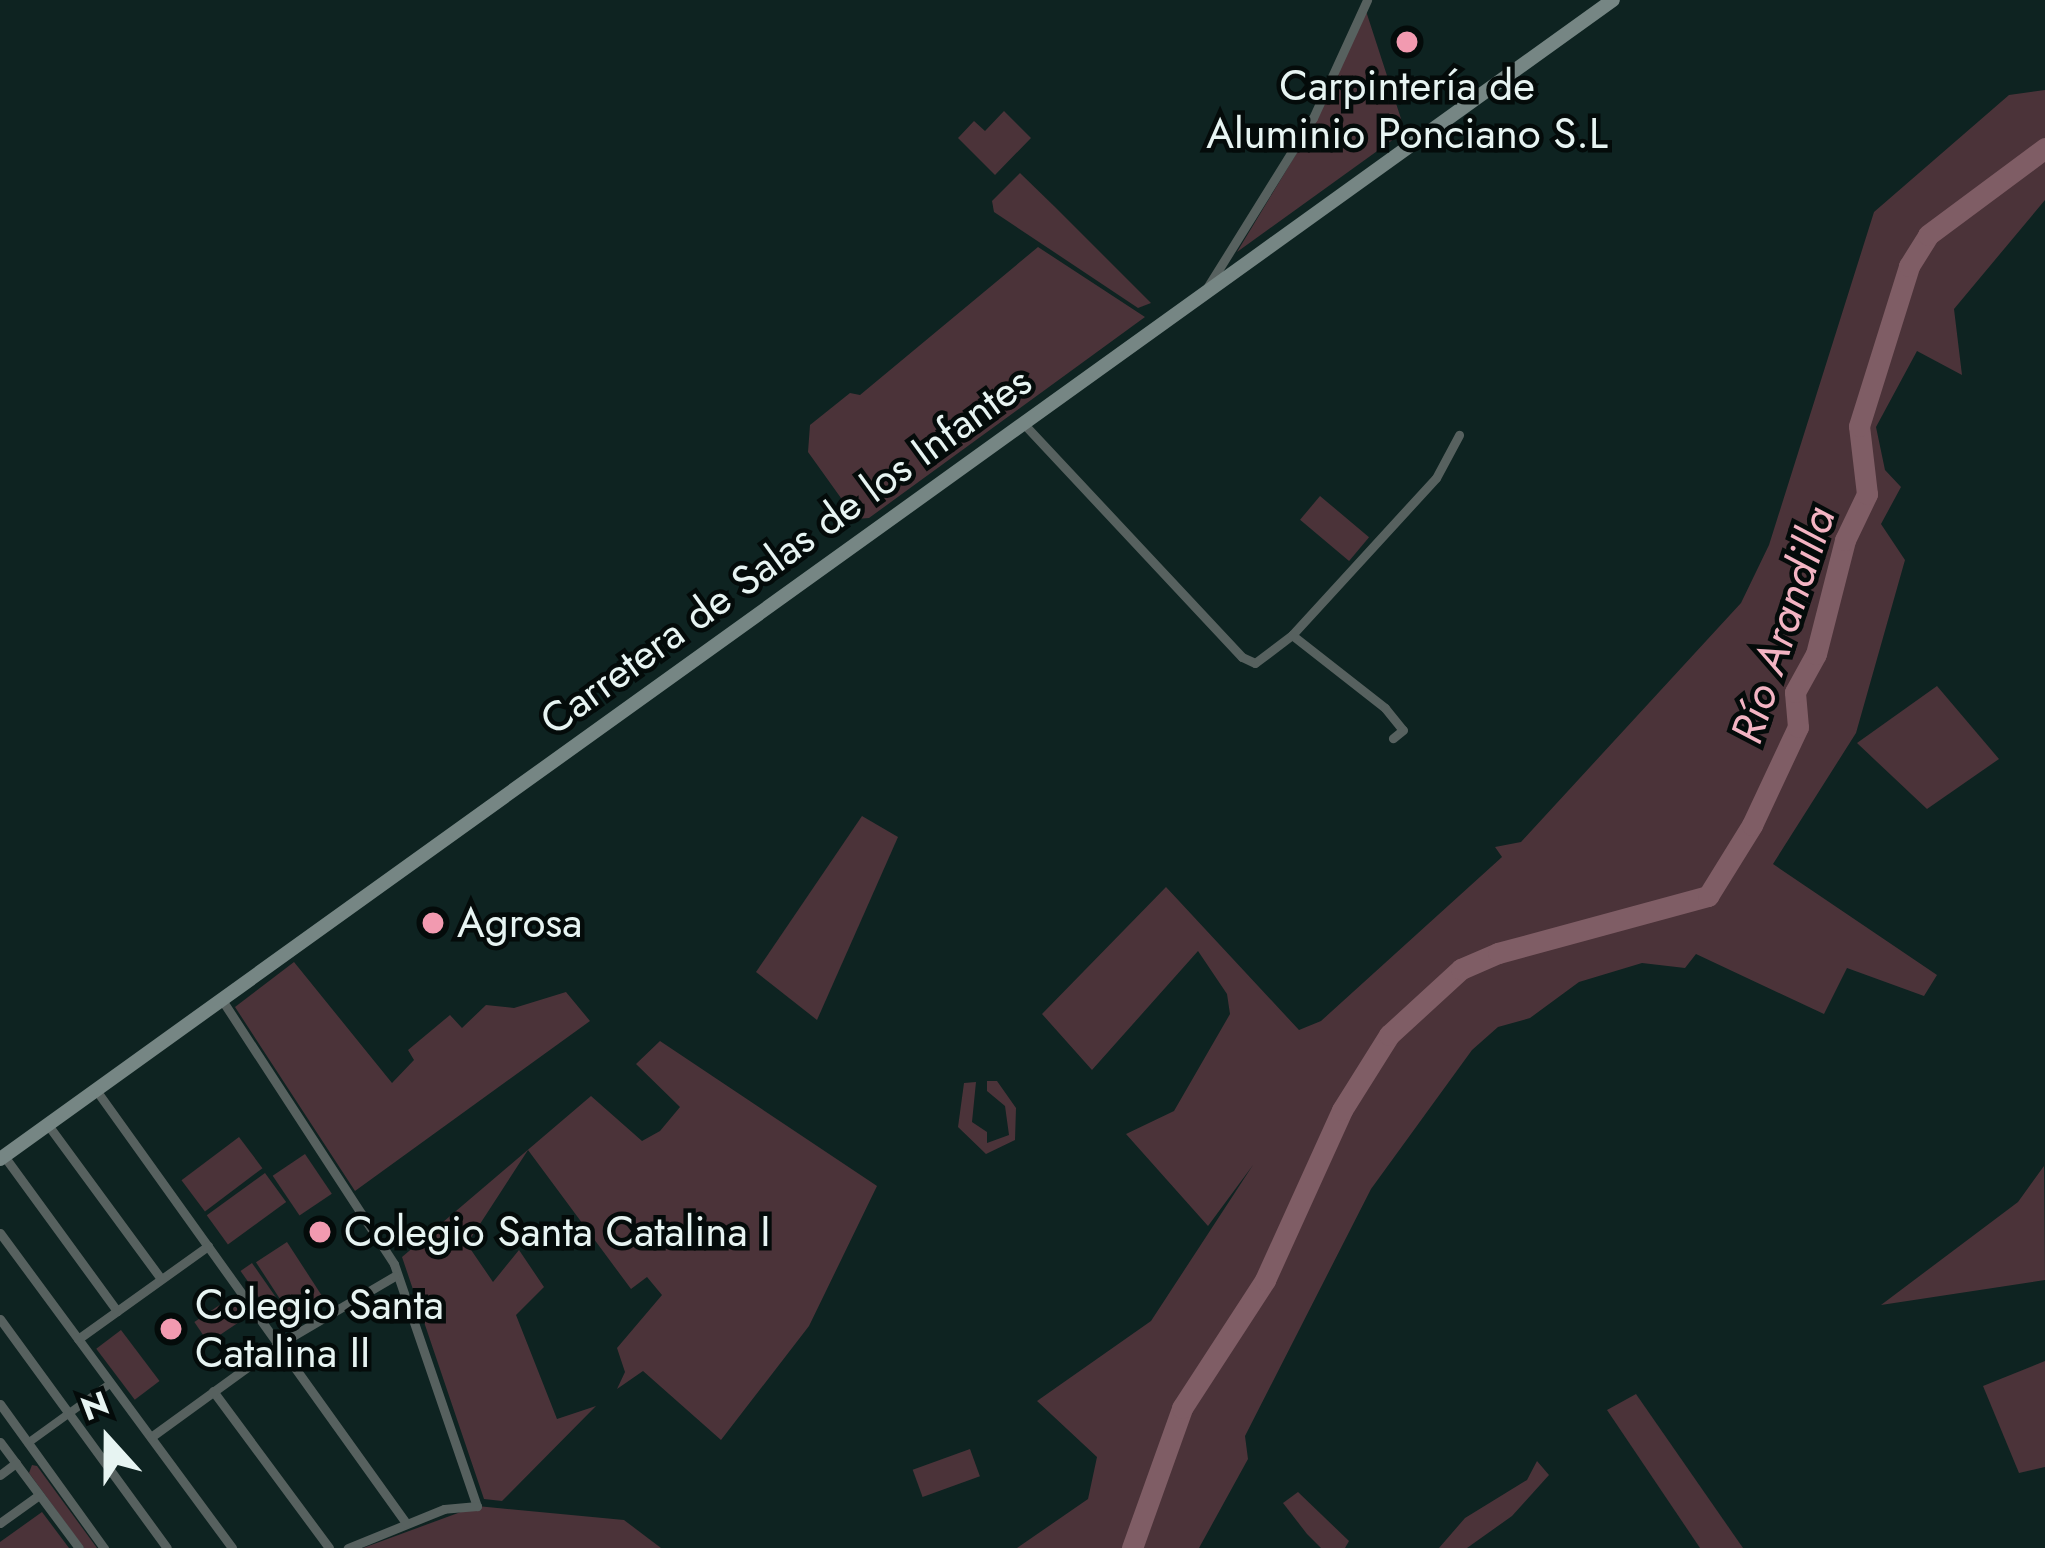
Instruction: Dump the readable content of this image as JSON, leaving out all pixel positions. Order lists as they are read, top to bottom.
{
  "streets": {
    "main road": ["Carretera de Salas de los Infantes"]
  },
  "water": ["Río Arandilla"],
  "places": [
    "Carpintería de Aluminio Ponciano S.L",
    "Agrosa",
    "Colegio Santa Catalina I",
    "Colegio Santa Catalina II"
  ],
  "north": "top"
}
